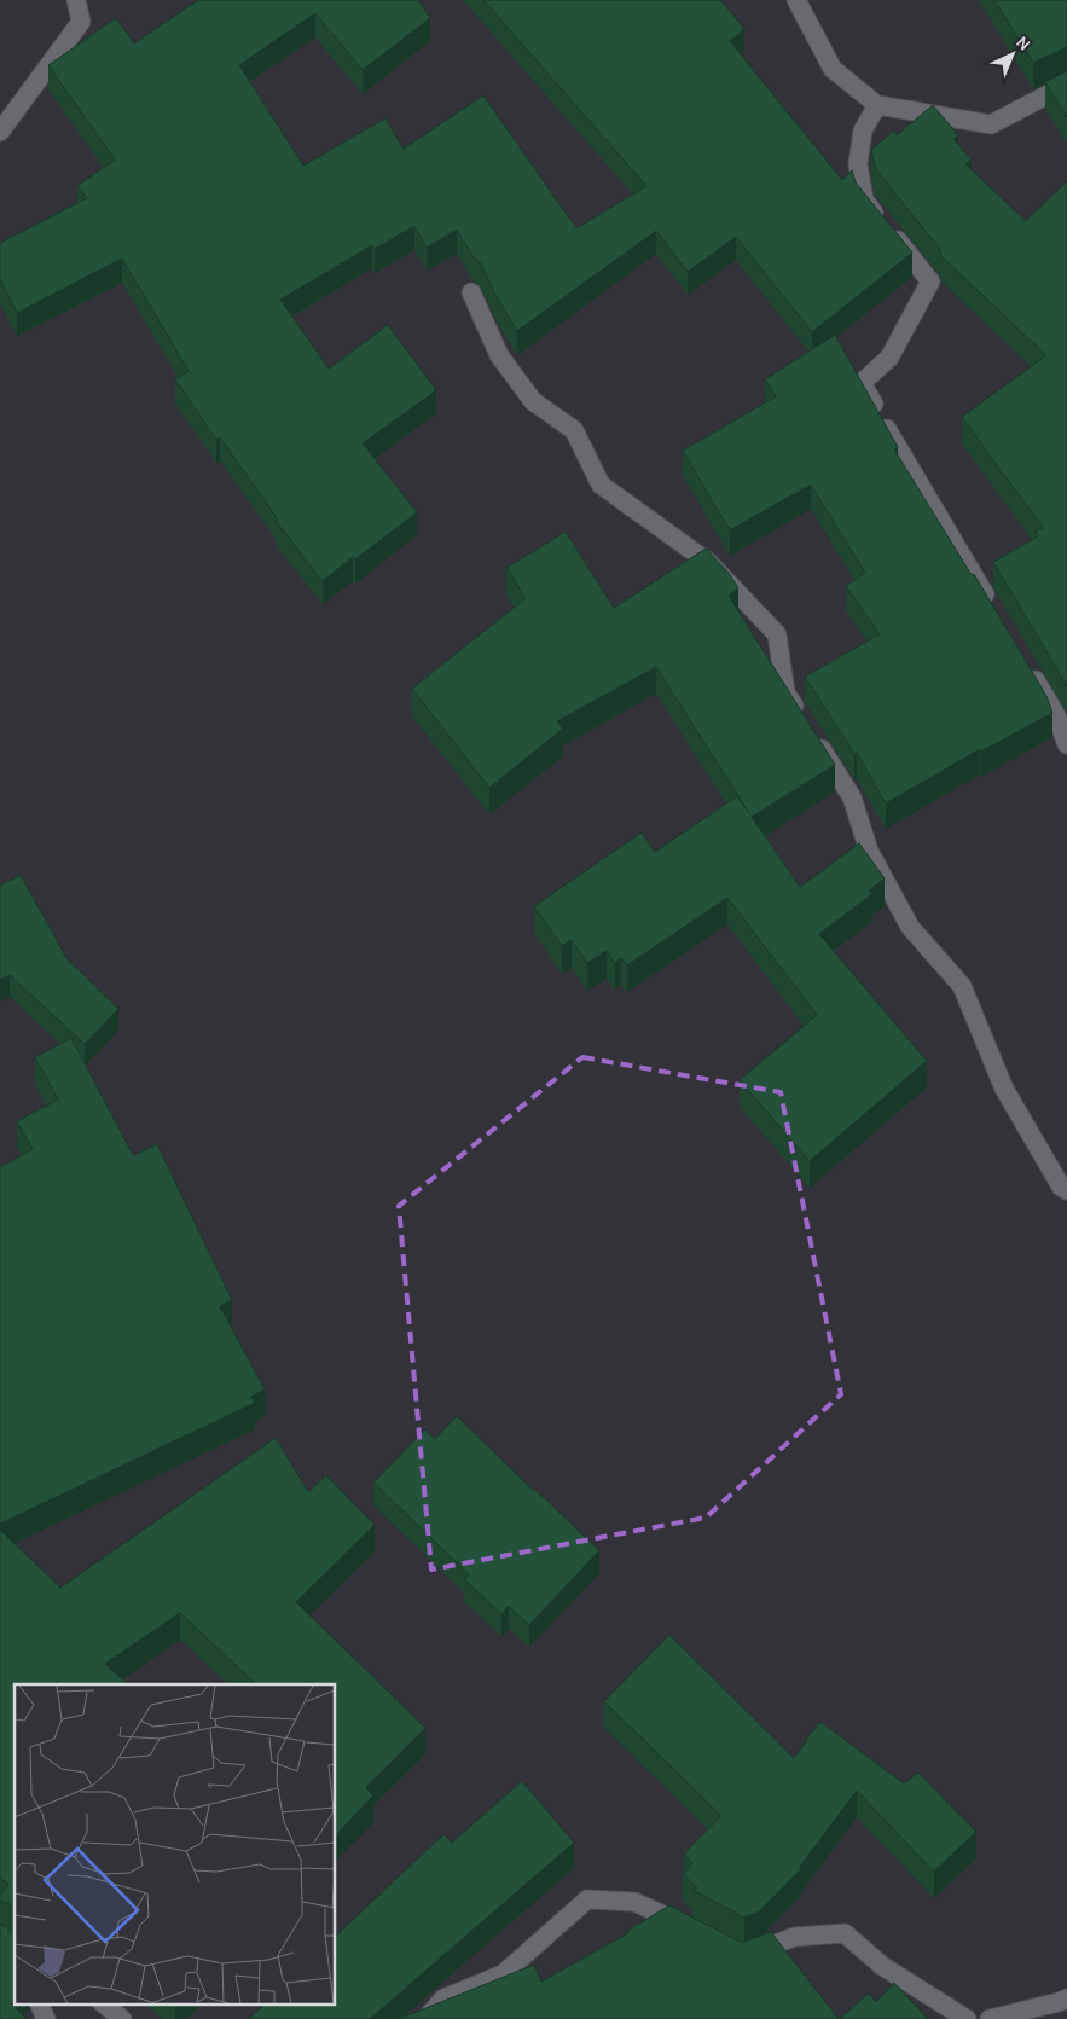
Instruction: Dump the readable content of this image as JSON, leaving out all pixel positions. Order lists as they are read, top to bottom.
{
  "north": "top right"
}
